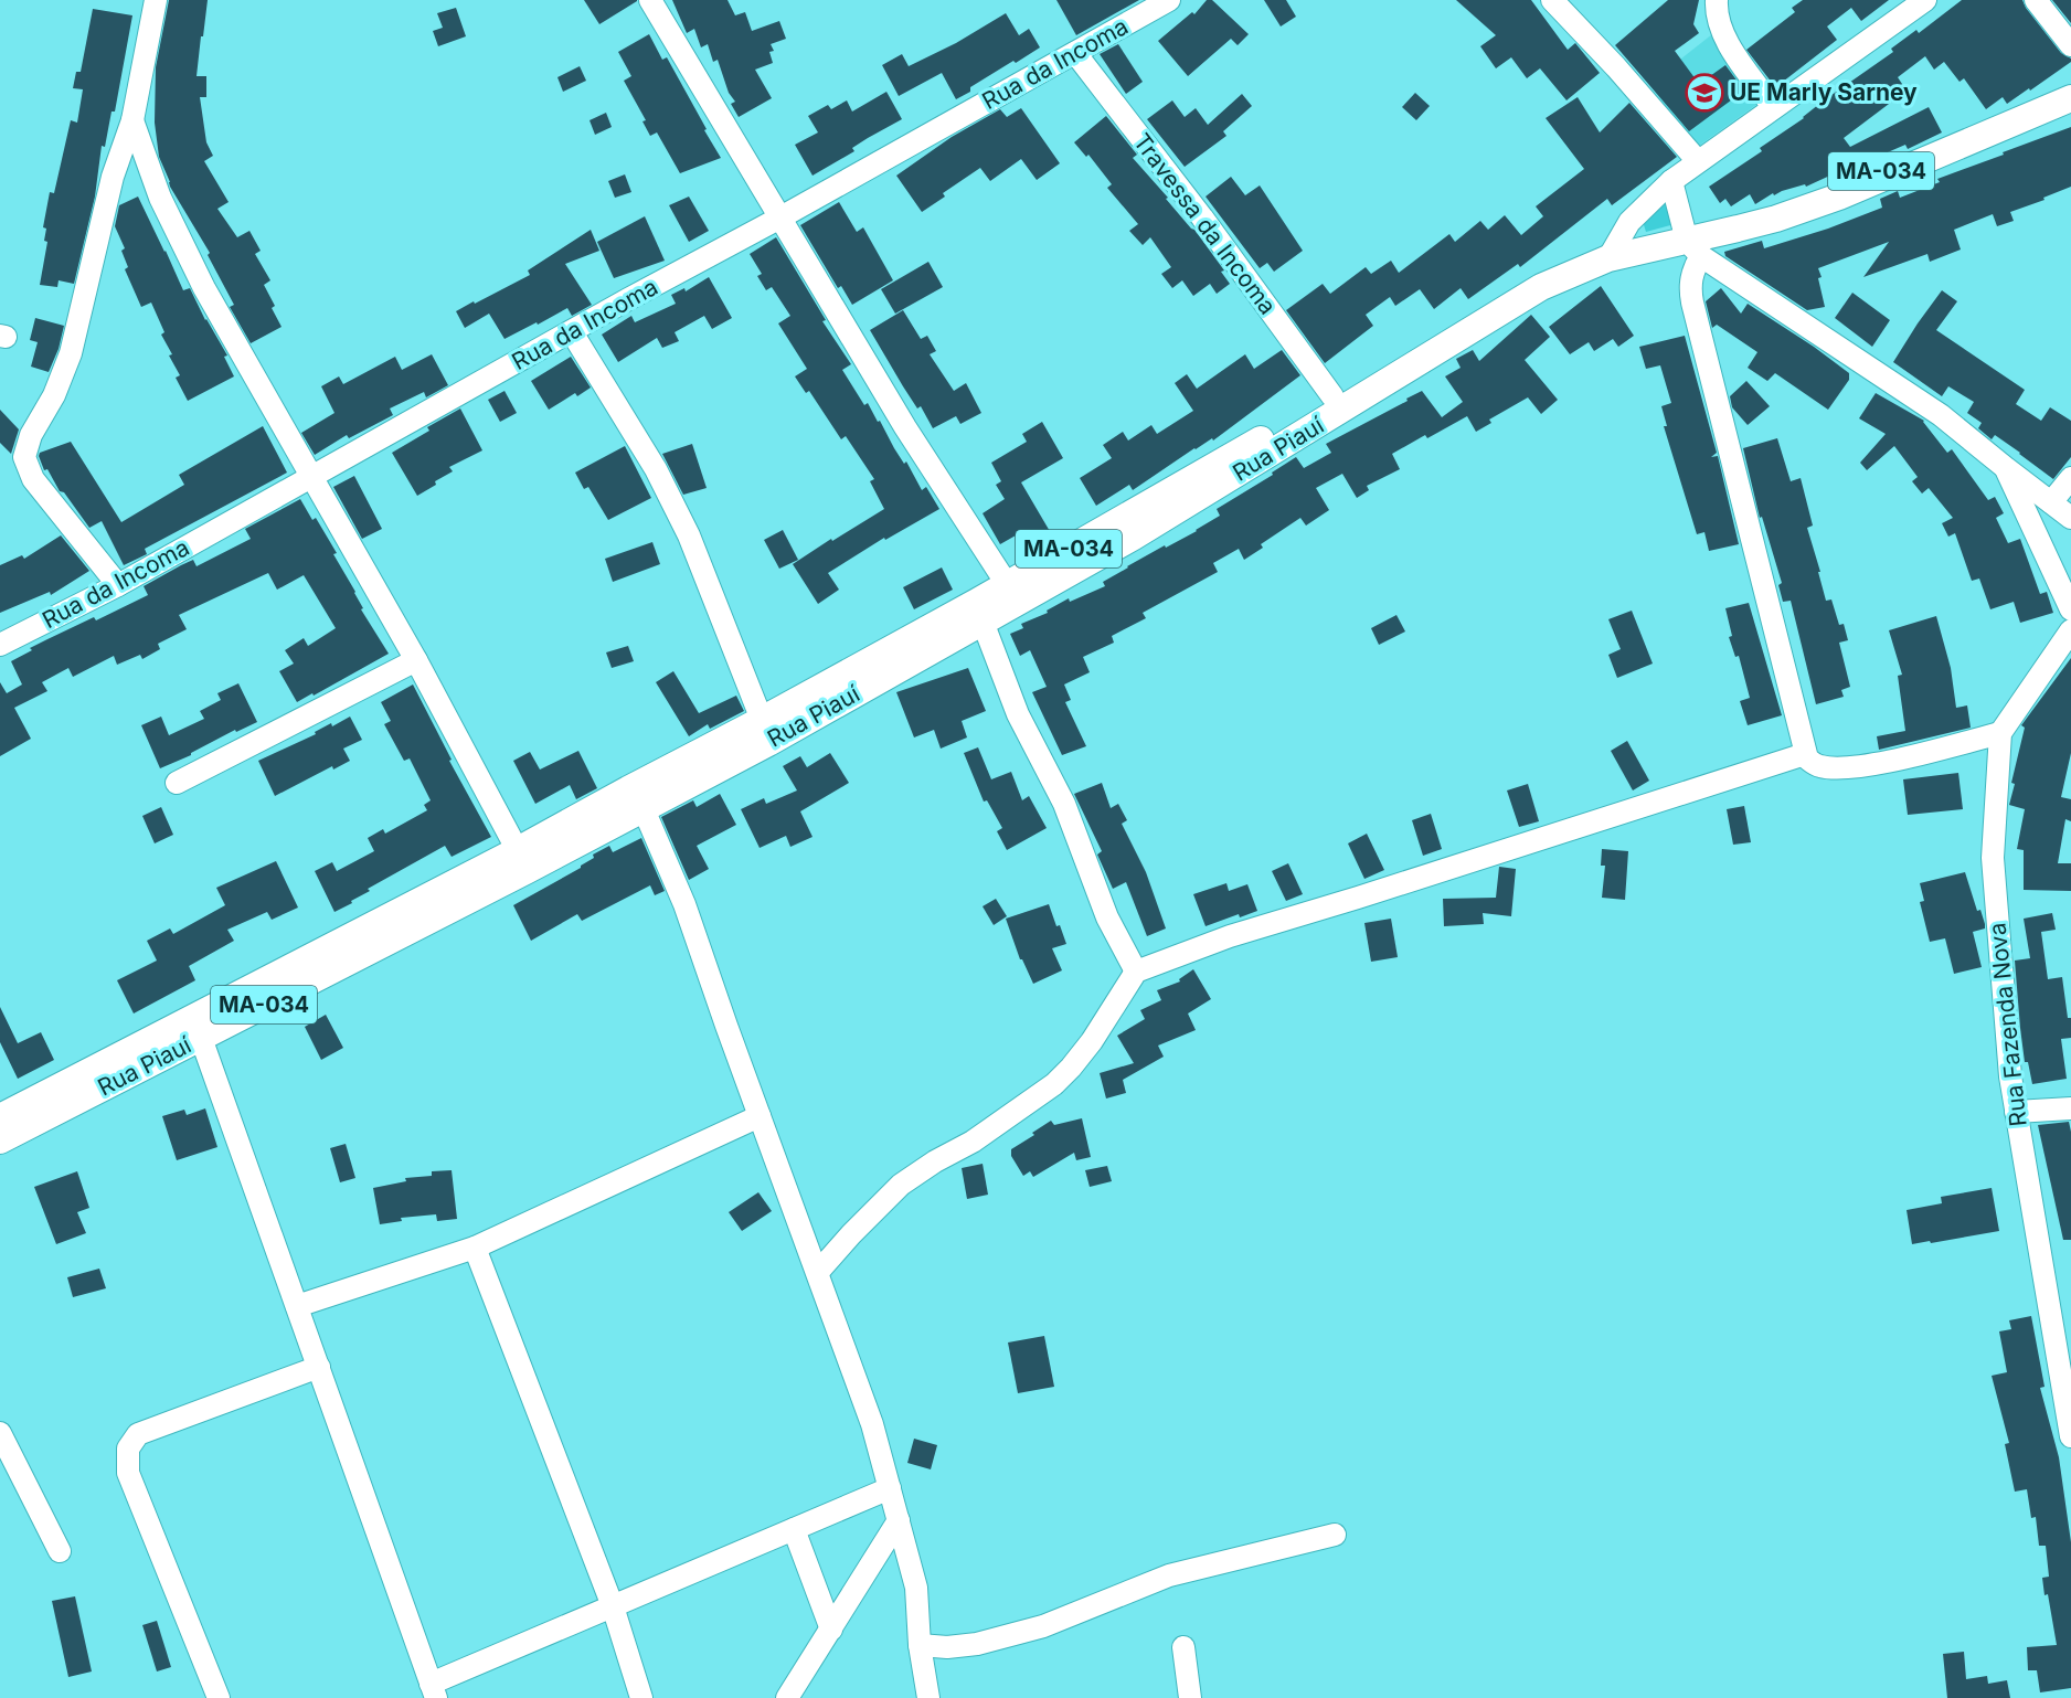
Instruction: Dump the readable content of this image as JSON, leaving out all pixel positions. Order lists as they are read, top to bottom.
{
  "streets": {
    "main road": ["MA-034", "Rua Piauí"],
    "street": ["Rua da Incoma", "Travessa da Incoma", "Rua Fazenda Nova"]
  },
  "crossings": [
    ["Rua da Incoma", "Travessa da Incoma"],
    ["MA-034", "Rua Piauí"],
    ["Travessa da Incoma", "Rua Piauí"]
  ],
  "places": {
    "school or university": ["UE Marly Sarney"]
  }
}
